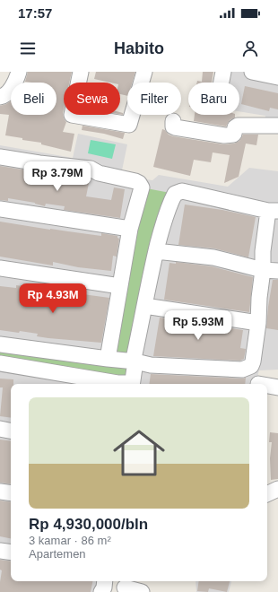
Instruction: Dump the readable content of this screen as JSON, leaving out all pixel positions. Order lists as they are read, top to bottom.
{
  "page": {
    "status": "17:57",
    "header": "Habito",
    "chip": [
      "Beli",
      "Sewa",
      "Filter",
      "Baru"
    ],
    "price": ["Rp 3.79M", "Rp 4.93M", "Rp 5.93M"],
    "list": [
      {
        "name": "Rp 4,930,000/bln",
        "note": "3 kamar · 86 m² · Apartemen"
      }
    ]
  }
}
